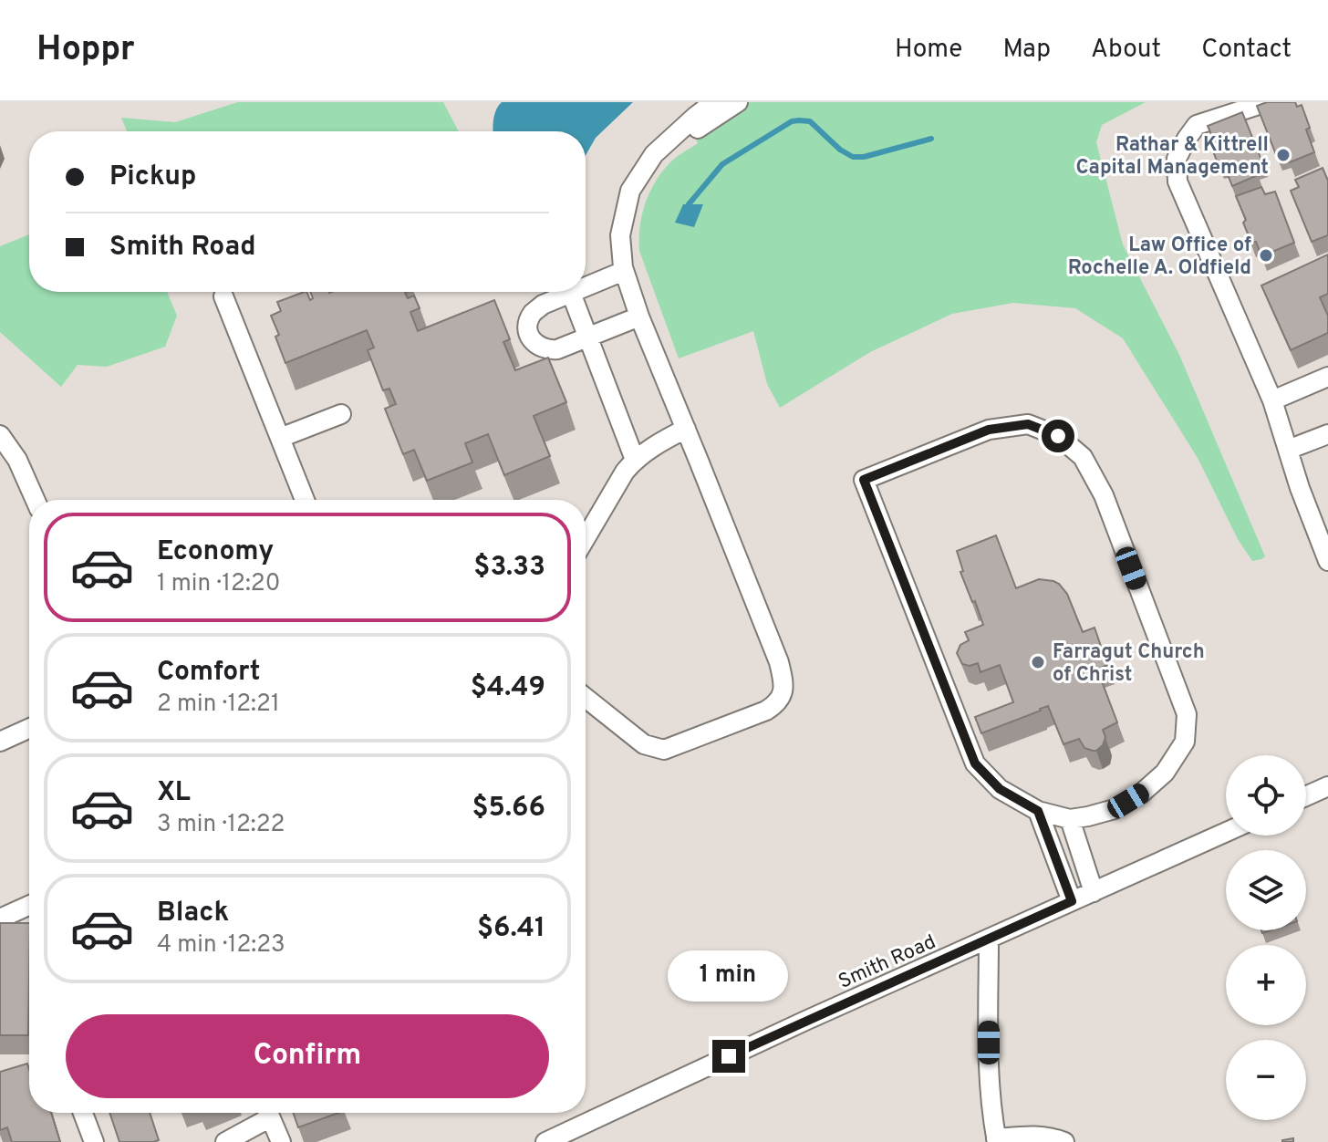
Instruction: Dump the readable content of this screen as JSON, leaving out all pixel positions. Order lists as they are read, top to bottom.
{
  "streets": {
    "street": ["Smith Road"]
  },
  "places": ["Rathar & Kittrell Capital Management", "Law Office of Rochelle A. Oldfield", "Farragut Church of Christ"],
  "page": {
    "header": "Hoppr",
    "nav": [
      "Home",
      "Map",
      "About",
      "Contact"
    ],
    "banner": ["Pickup", "Smith Road"],
    "list": [
      {
        "name": "Economy",
        "note": "1 min · 12:20",
        "value": "$3.33"
      },
      {
        "name": "Comfort",
        "note": "2 min · 12:21",
        "value": "$4.49"
      },
      {
        "name": "XL",
        "note": "3 min · 12:22",
        "value": "$5.66"
      },
      {
        "name": "Black",
        "note": "4 min · 12:23",
        "value": "$6.41"
      }
    ],
    "map_buttons": ["+", "−"],
    "bubble": "1 min",
    "buttons": "Confirm"
  }
}
